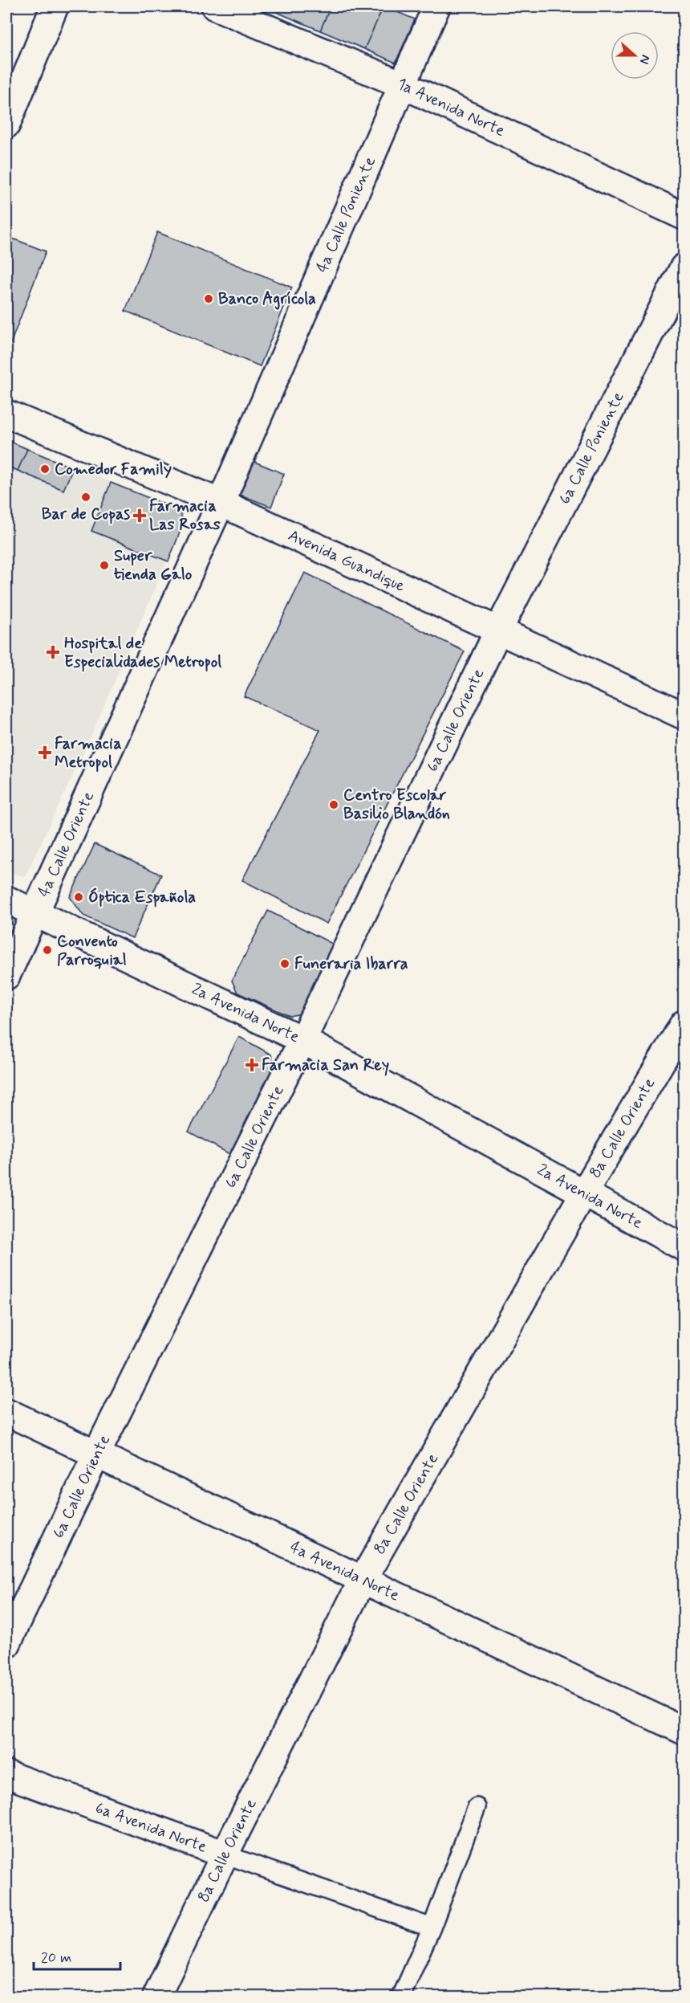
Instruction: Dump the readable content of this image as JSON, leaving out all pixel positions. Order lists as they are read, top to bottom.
{
  "streets": {
    "street": [
      "1a Avenida Norte",
      "4a Calle Poniente",
      "6a Calle Poniente",
      "Avenida Guandique",
      "6a Calle Oriente",
      "4a Calle Oriente",
      "2a Avenida Norte",
      "8a Calle Oriente",
      "4a Avenida Norte",
      "6a Avenida Norte"
    ]
  },
  "crossings": [
    ["1a Avenida Norte", "4a Calle Poniente"],
    ["4a Calle Poniente", "Avenida Guandique"],
    ["4a Calle Poniente", "4a Calle Oriente"],
    ["6a Calle Poniente", "Avenida Guandique"],
    ["6a Calle Poniente", "6a Calle Oriente"],
    ["Avenida Guandique", "6a Calle Oriente"],
    ["Avenida Guandique", "4a Calle Oriente"],
    ["6a Calle Oriente", "2a Avenida Norte"],
    ["6a Calle Oriente", "4a Avenida Norte"],
    ["4a Calle Oriente", "2a Avenida Norte"],
    ["2a Avenida Norte", "8a Calle Oriente"],
    ["8a Calle Oriente", "4a Avenida Norte"],
    ["8a Calle Oriente", "6a Avenida Norte"]
  ],
  "places": {
    "other": [
      "Banco Agrícola",
      "Comedor Family",
      "Bar de Copas",
      "Super tienda Galo",
      "Centro Escolar Basilio Blandón",
      "Óptica Española",
      "Convento Parroquial",
      "Funeraria Ibarra"
    ],
    "health": [
      "Farmacia Las Rosas",
      "Hospital de Especialidades Metropol",
      "Farmacia Metropol",
      "Farmacia San Rey"
    ]
  },
  "scale_bar": "20 m",
  "north": "right"
}
